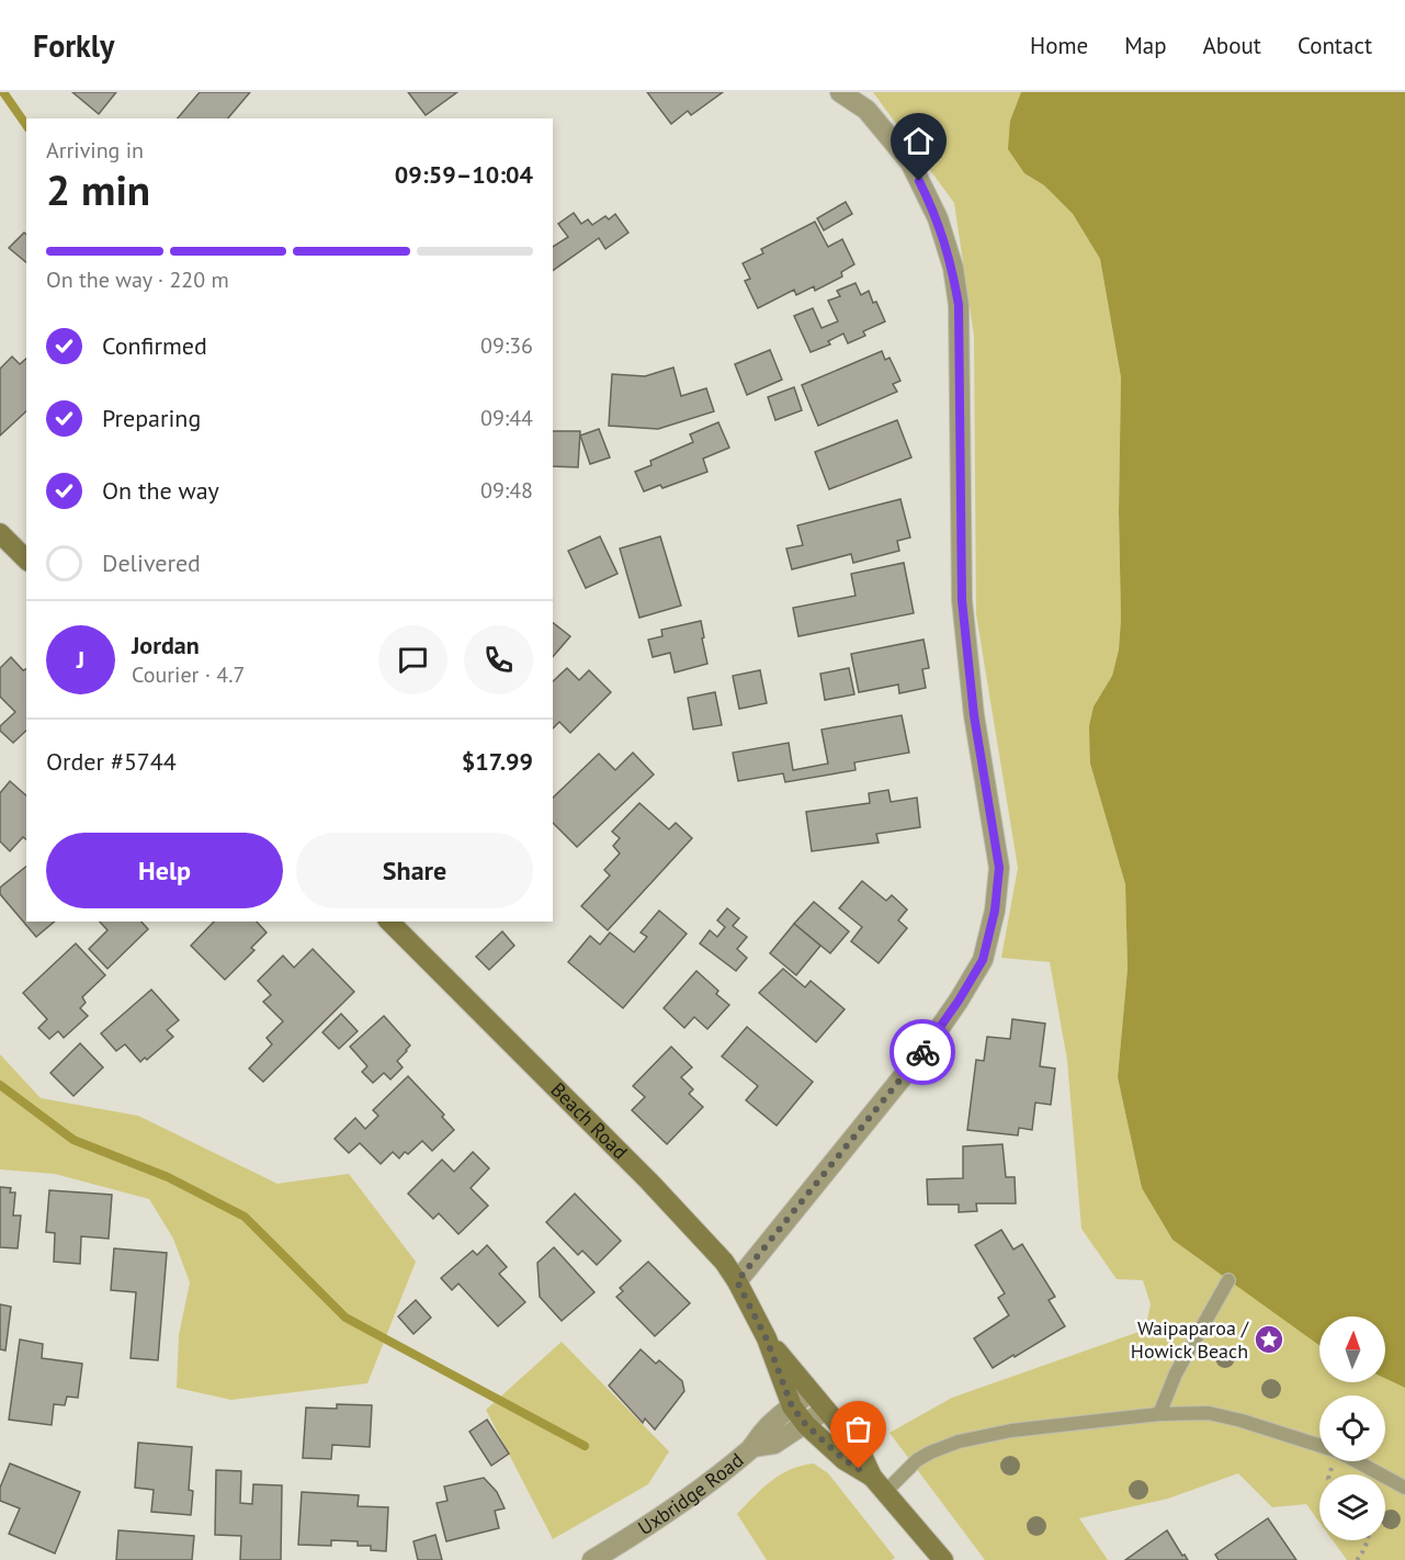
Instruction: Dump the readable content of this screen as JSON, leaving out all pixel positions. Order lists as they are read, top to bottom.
{
  "streets": {
    "street": ["Beach Road", "Uxbridge Road"]
  },
  "crossings": [
    ["Beach Road", "Uxbridge Road"]
  ],
  "places": {
    "place": ["Waipaparoa / Howick Beach"]
  },
  "north": "top",
  "page": {
    "header": "Forkly",
    "nav": [
      "Home",
      "Map",
      "About",
      "Contact"
    ],
    "heading": ["2 min", "Arriving in", "09:59–10:04"],
    "panel": [
      "Jordan",
      "Courier · 4.7",
      "Order #5744",
      "$17.99"
    ],
    "bar": "On the way · 220 m",
    "list": [
      ["Confirmed", "09:36"],
      ["Preparing", "09:44"],
      ["On the way", "09:48"],
      "Delivered"
    ],
    "round": "J",
    "buttons": ["Help", "Share"]
  }
}
